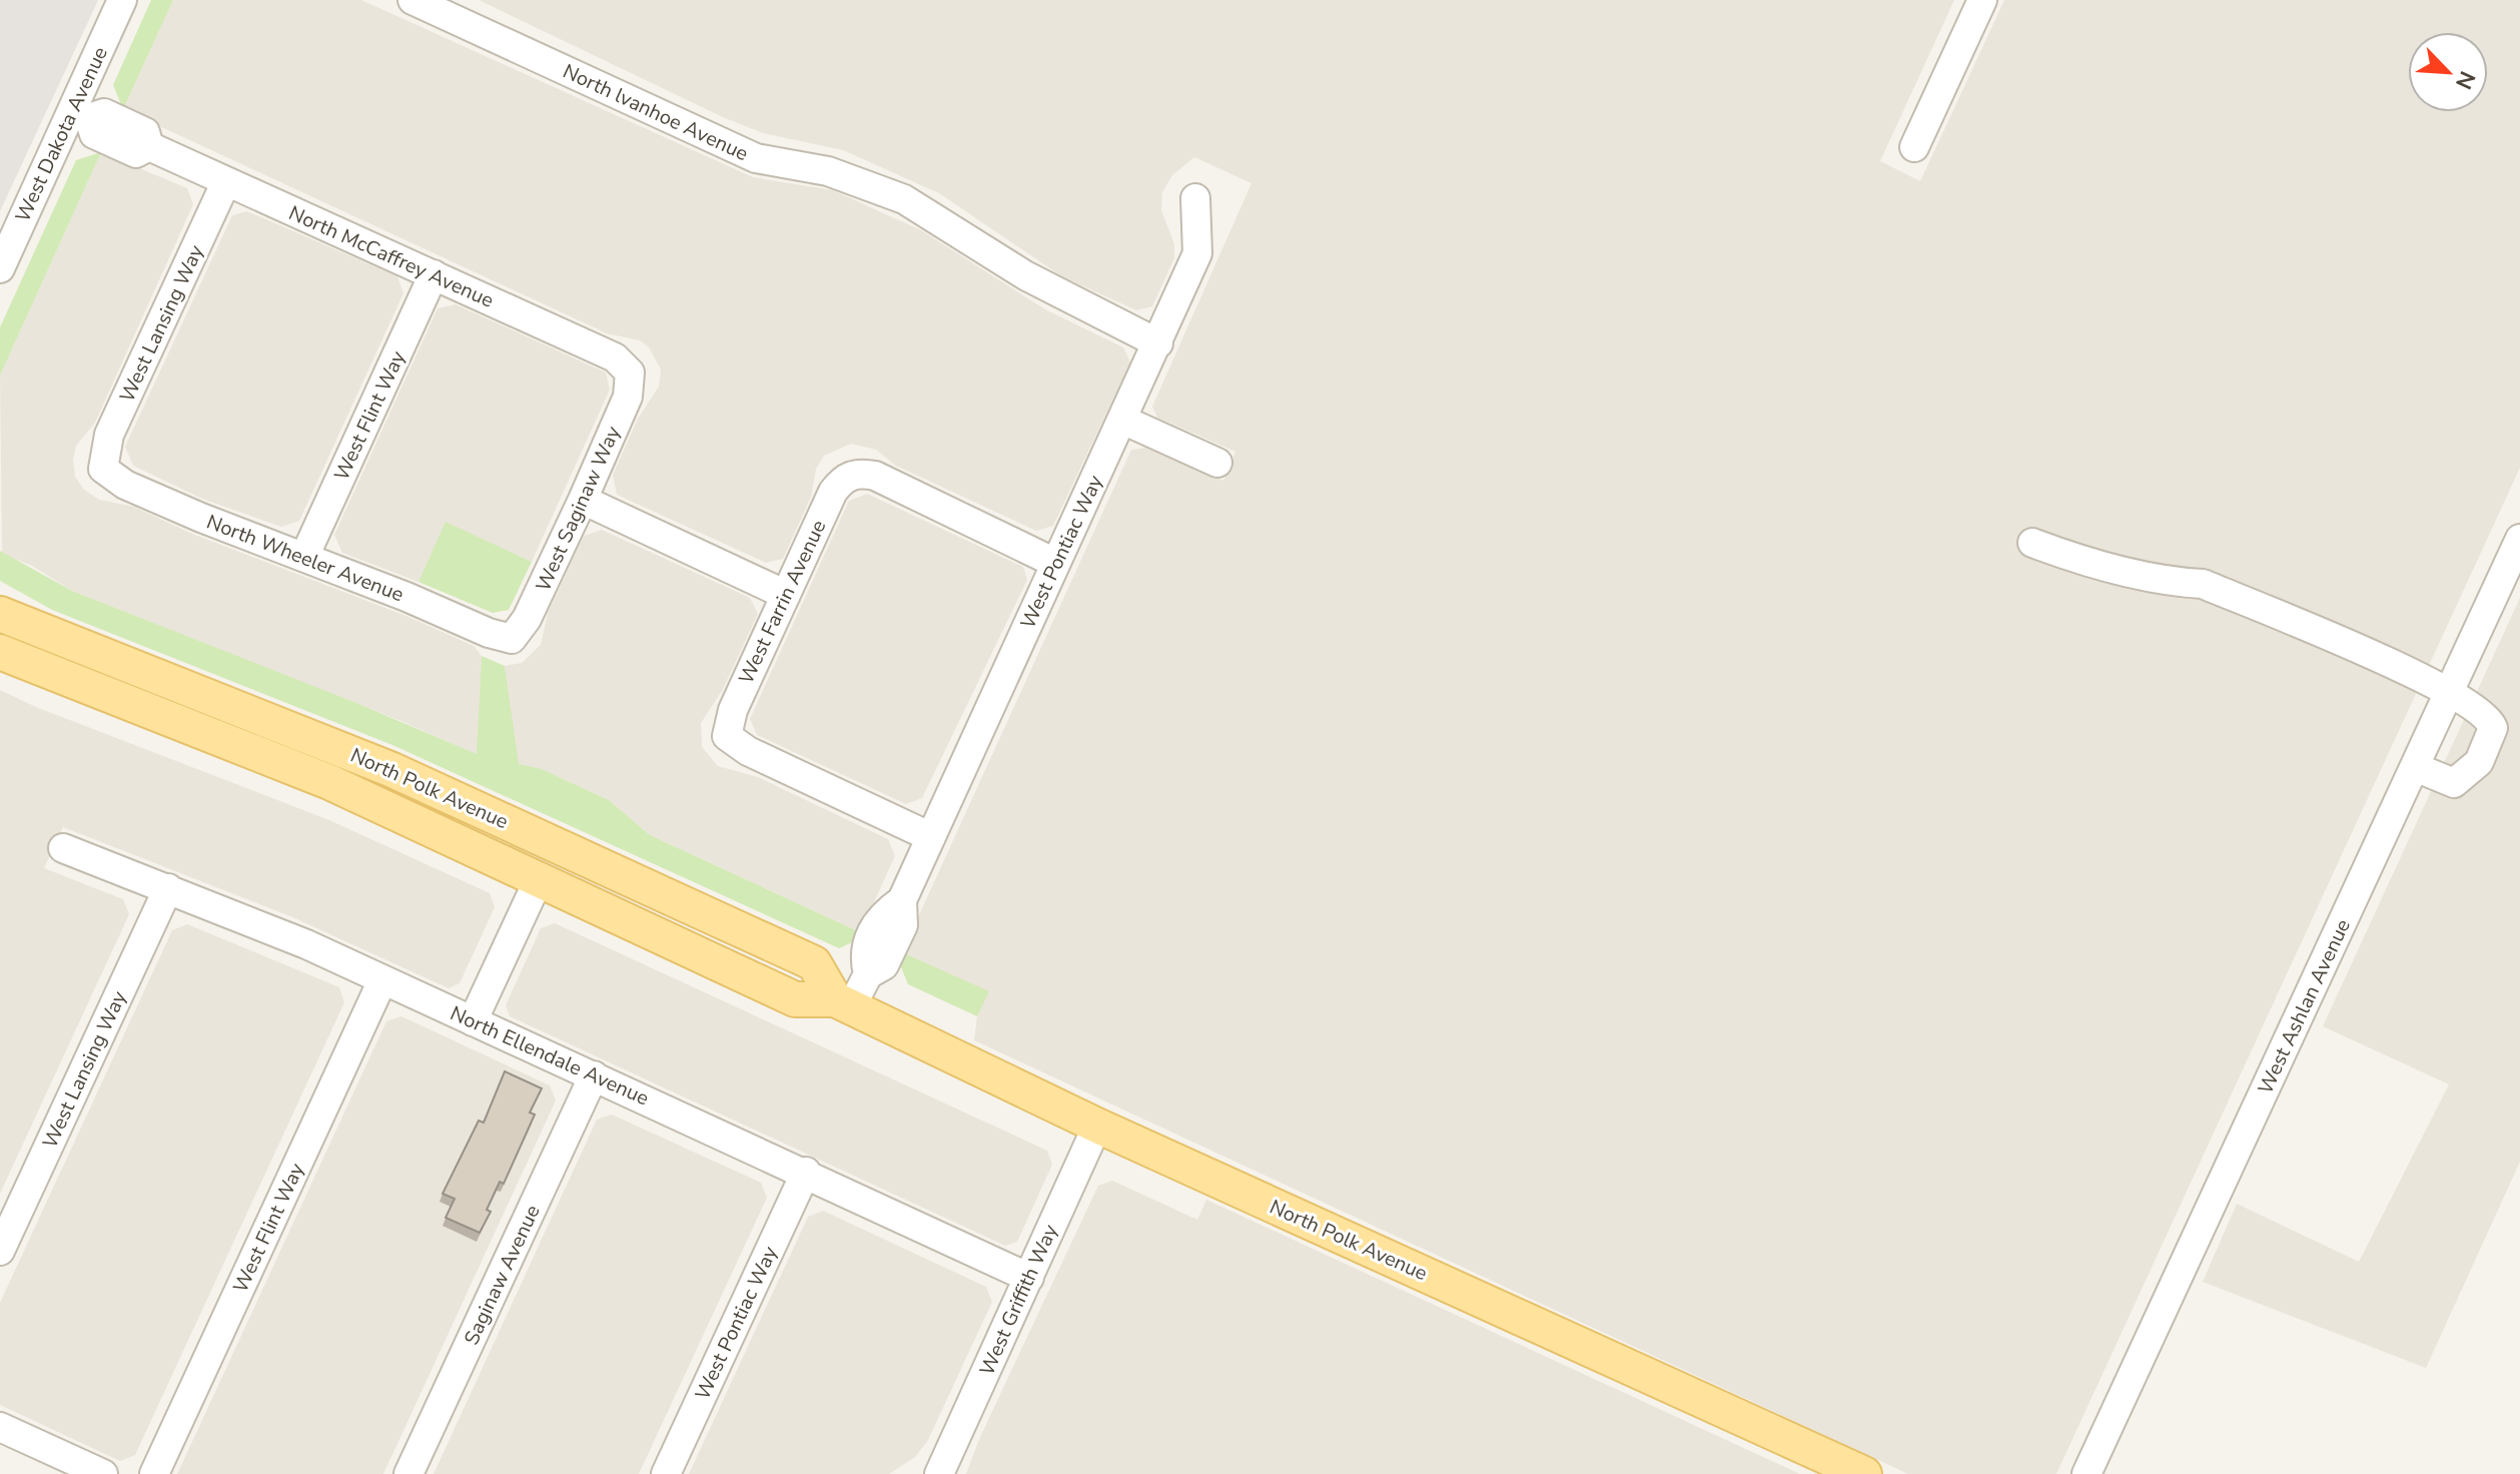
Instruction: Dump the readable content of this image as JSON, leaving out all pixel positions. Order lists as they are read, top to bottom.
{
  "streets": {
    "main road": ["North Polk Avenue"],
    "street": [
      "North lvanhoe Avenue",
      "West Dakota Avenue",
      "North McCaffrey Avenue",
      "West Lansing Way",
      "West Flint Way",
      "West Saginaw Way",
      "West Pontiac Way",
      "North Wheeler Avenue",
      "West Farrin Avenue",
      "West Ashlan Avenue",
      "North Ellendale Avenue",
      "Saginaw Avenue",
      "West Griffith Way"
    ]
  },
  "crossings": [
    ["North lvanhoe Avenue", "West Pontiac Way"],
    ["West Dakota Avenue", "North McCaffrey Avenue"],
    ["North McCaffrey Avenue", "West Lansing Way"],
    ["North McCaffrey Avenue", "West Flint Way"],
    ["North McCaffrey Avenue", "West Saginaw Way"],
    ["West Lansing Way", "North Wheeler Avenue"],
    ["West Lansing Way", "North Ellendale Avenue"],
    ["West Flint Way", "North Wheeler Avenue"],
    ["West Flint Way", "North Ellendale Avenue"],
    ["West Saginaw Way", "North Wheeler Avenue"],
    ["West Pontiac Way", "West Farrin Avenue"],
    ["West Pontiac Way", "North Polk Avenue"],
    ["West Pontiac Way", "North Ellendale Avenue"],
    ["North Polk Avenue", "West Griffith Way"],
    ["North Ellendale Avenue", "Saginaw Avenue"],
    ["North Ellendale Avenue", "West Griffith Way"]
  ],
  "north": "bottom right"
}
